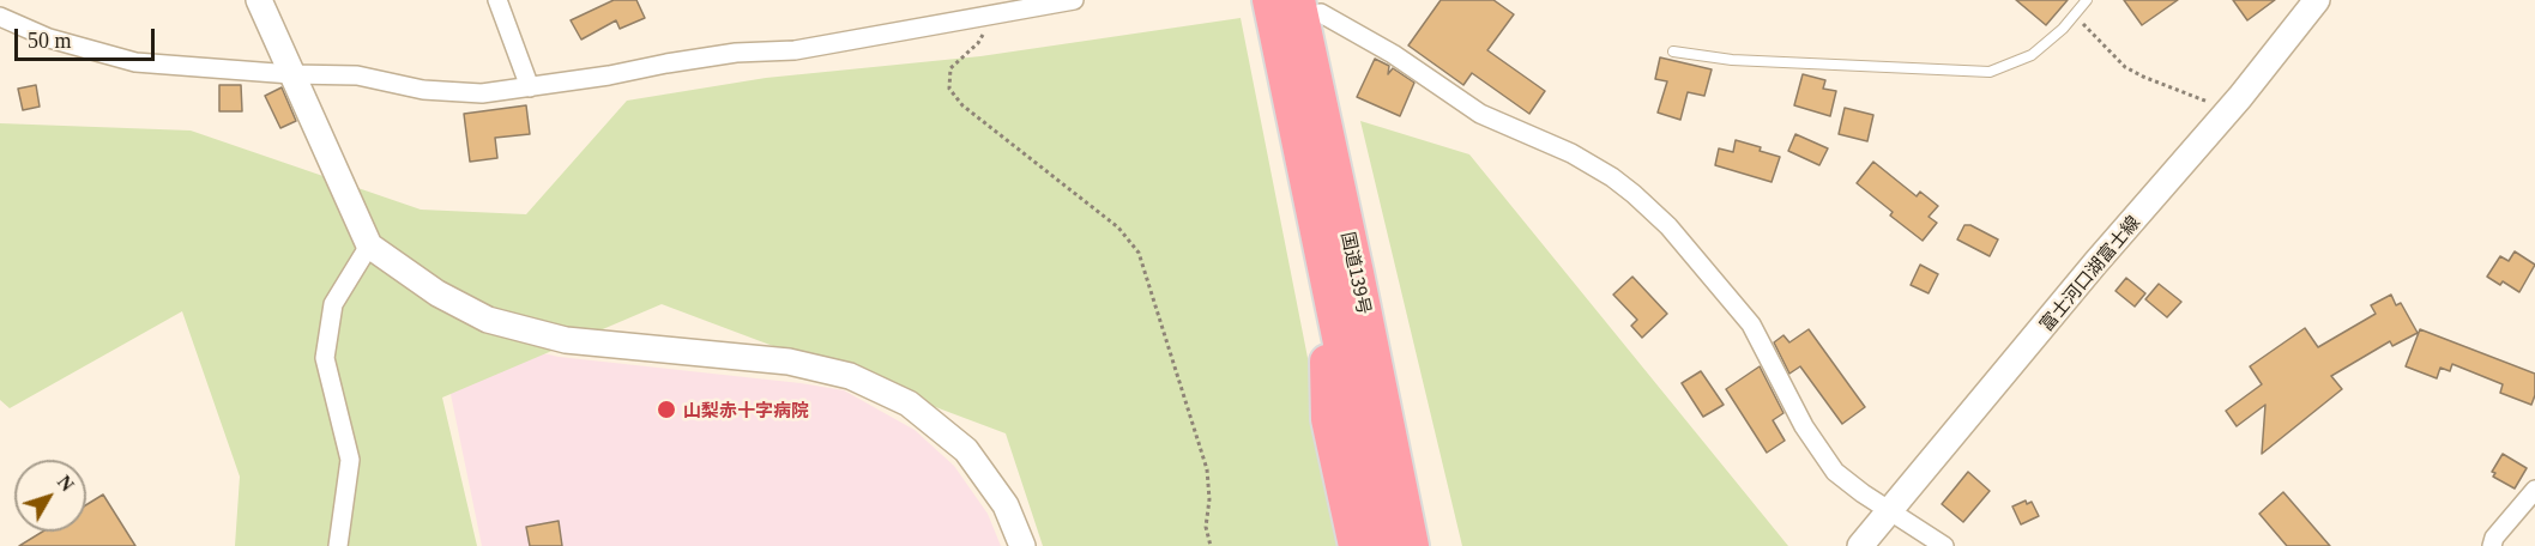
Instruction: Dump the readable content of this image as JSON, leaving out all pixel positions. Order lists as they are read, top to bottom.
{
  "streets": {
    "highway": ["国道139号"],
    "street": ["富士河口湖富士線"]
  },
  "places": ["山梨赤十字病院"],
  "scale_bar": "50 m",
  "north": "top right"
}
